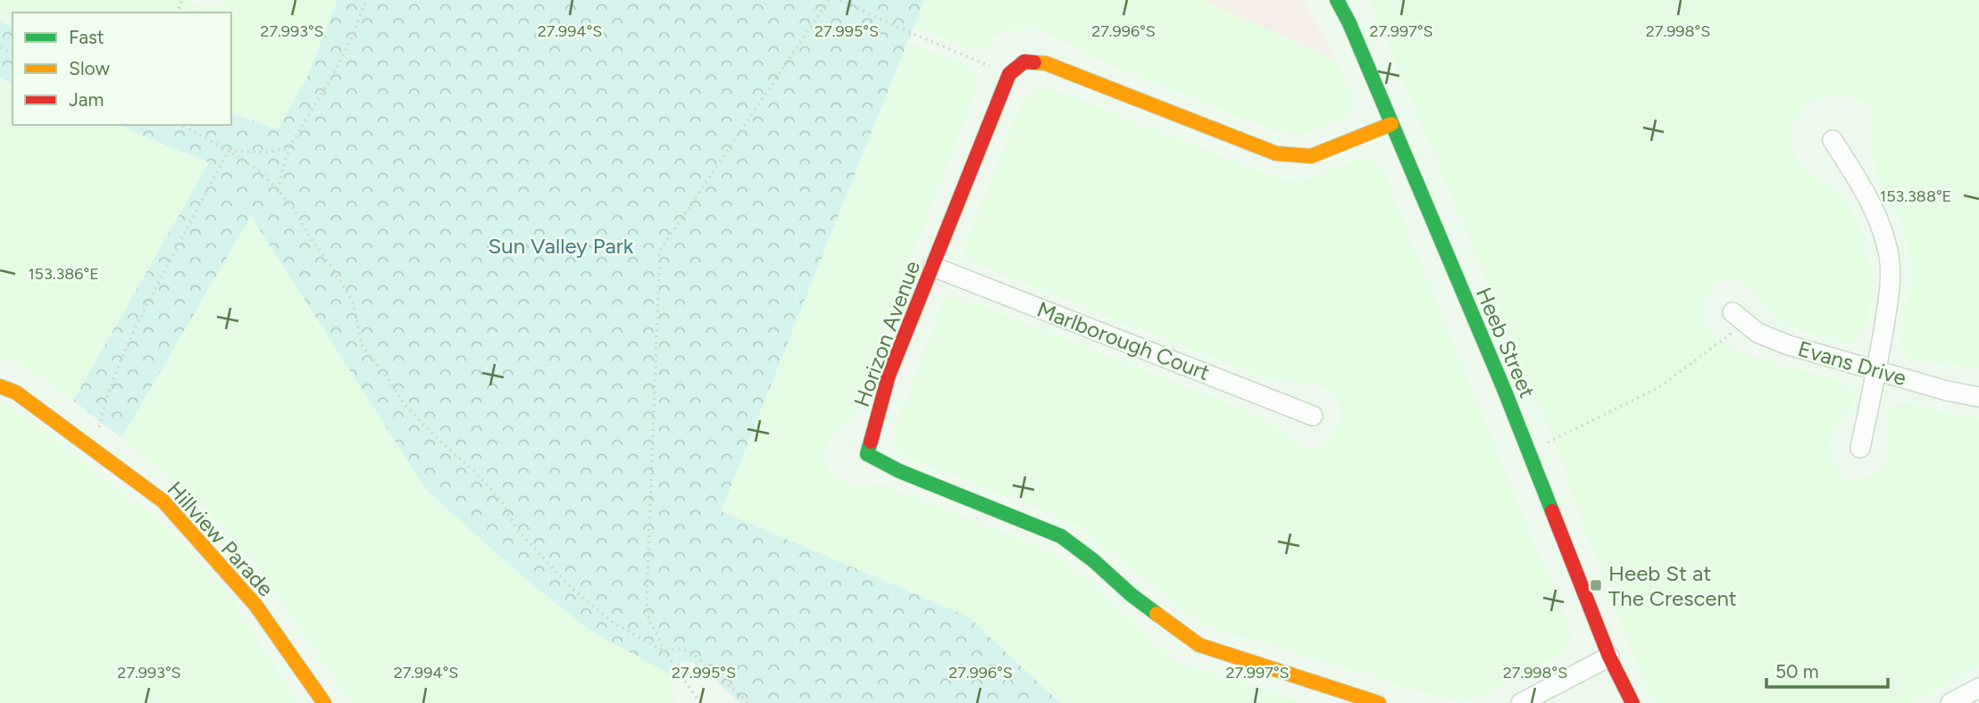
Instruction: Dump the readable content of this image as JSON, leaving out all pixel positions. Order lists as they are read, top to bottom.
{
  "streets": {
    "street": [
      "Horizon Avenue",
      "Marlborough Court",
      "Heeb Street",
      "Evans Drive",
      "Hillview Parade"
    ]
  },
  "crossings": [
    ["Horizon Avenue", "Marlborough Court"]
  ],
  "parks": ["Sun Valley Park"],
  "places": {
    "transit": ["Heeb St at The Crescent"]
  },
  "legend": ["Fast", "Slow", "Jam"],
  "scale_bar": "50 m",
  "coordinates": [
    "27.993°S",
    "27.994°S",
    "27.995°S",
    "27.996°S",
    "27.997°S",
    "27.998°S",
    "153.388°E",
    "153.386°E"
  ]
}
